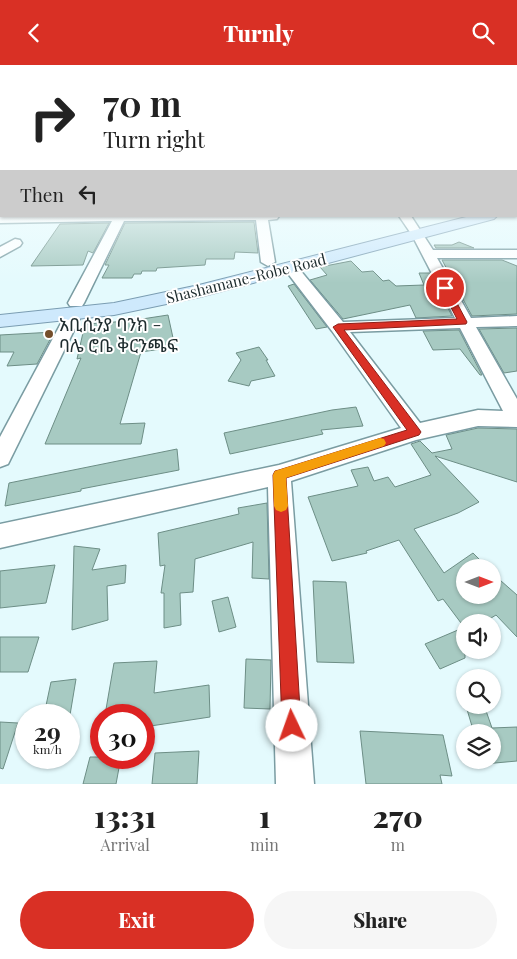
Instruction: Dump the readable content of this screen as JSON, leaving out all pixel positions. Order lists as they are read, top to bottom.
{
  "streets": {
    "main road": ["Shashamane-Robe Road"]
  },
  "places": ["አቢሲንያ ባንክ - ባሌ ሮቤ ቅርንጫፍ"],
  "north": "right",
  "page": {
    "header": "Turnly",
    "turn": ["70 m", "Turn right"],
    "then": "Then",
    "speed": "29 km/h",
    "limit": "30",
    "eta": [
      "13:31",
      "Arrival",
      "1",
      "min",
      "270",
      "m"
    ],
    "buttons": ["Exit", "Share"]
  }
}
